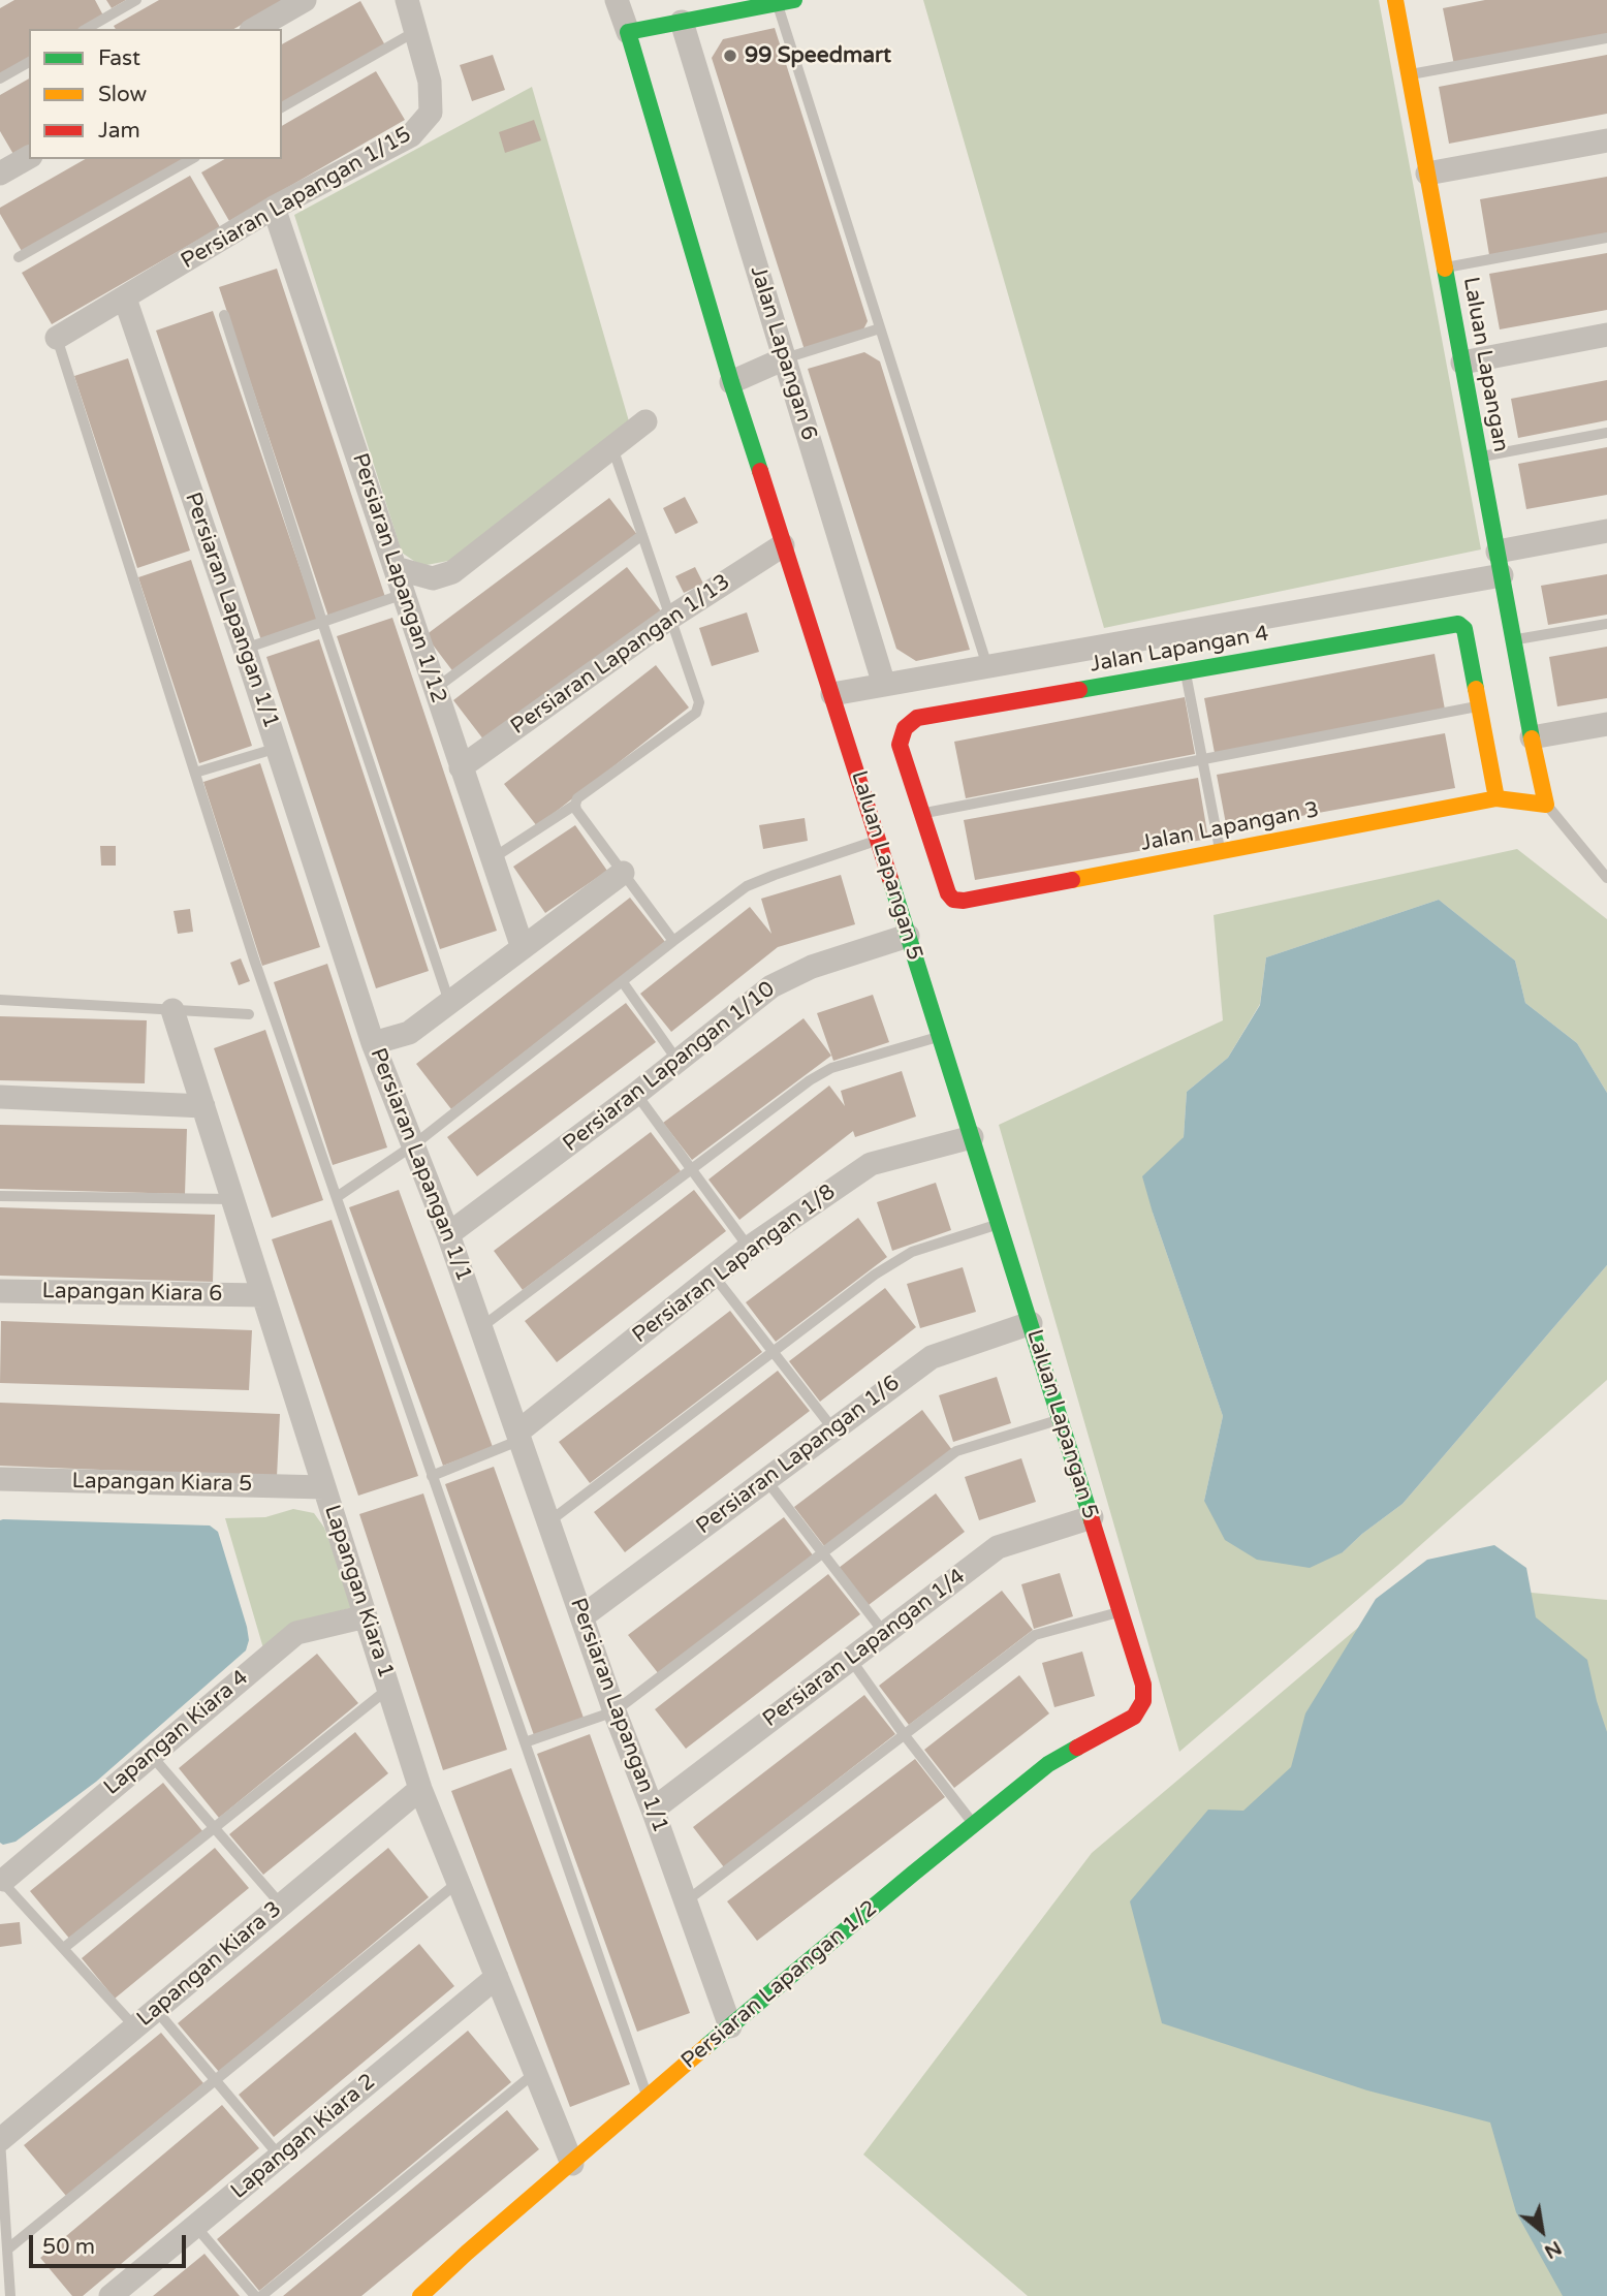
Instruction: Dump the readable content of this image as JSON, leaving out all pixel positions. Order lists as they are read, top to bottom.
{
  "streets": {
    "street": [
      "Persiaran Lapangan 1/15",
      "Jalan Lapangan 6",
      "Laluan Lapangan",
      "Persiaran Lapangan 1/12",
      "Persiaran Lapangan 1/1",
      "Jalan Lapangan 4",
      "Persiaran Lapangan 1/13",
      "Jalan Lapangan 3",
      "Laluan Lapangan 5",
      "Persiaran Lapangan 1/10",
      "Persiaran Lapangan 1/8",
      "Lapangan Kiara 6",
      "Persiaran Lapangan 1/6",
      "Lapangan Kiara 5",
      "Lapangan Kiara 1",
      "Persiaran Lapangan 1/4",
      "Lapangan Kiara 4",
      "Lapangan Kiara 3",
      "Persiaran Lapangan 1/2",
      "Lapangan Kiara 2"
    ]
  },
  "crossings": [
    ["Persiaran Lapangan 1/15", "Persiaran Lapangan 1/12"],
    ["Persiaran Lapangan 1/15", "Persiaran Lapangan 1/1"],
    ["Laluan Lapangan", "Jalan Lapangan 3"],
    ["Persiaran Lapangan 1/12", "Persiaran Lapangan 1/13"],
    ["Persiaran Lapangan 1/1", "Persiaran Lapangan 1/10"],
    ["Persiaran Lapangan 1/1", "Persiaran Lapangan 1/8"],
    ["Persiaran Lapangan 1/1", "Persiaran Lapangan 1/6"],
    ["Persiaran Lapangan 1/1", "Persiaran Lapangan 1/4"],
    ["Persiaran Lapangan 1/1", "Persiaran Lapangan 1/2"],
    ["Jalan Lapangan 4", "Jalan Lapangan 3"],
    ["Persiaran Lapangan 1/13", "Laluan Lapangan 5"],
    ["Laluan Lapangan 5", "Persiaran Lapangan 1/10"],
    ["Laluan Lapangan 5", "Persiaran Lapangan 1/8"],
    ["Laluan Lapangan 5", "Persiaran Lapangan 1/6"],
    ["Laluan Lapangan 5", "Persiaran Lapangan 1/4"],
    ["Laluan Lapangan 5", "Persiaran Lapangan 1/2"],
    ["Lapangan Kiara 6", "Lapangan Kiara 1"],
    ["Lapangan Kiara 5", "Lapangan Kiara 1"],
    ["Lapangan Kiara 1", "Lapangan Kiara 4"],
    ["Lapangan Kiara 1", "Lapangan Kiara 3"],
    ["Lapangan Kiara 1", "Persiaran Lapangan 1/2"],
    ["Lapangan Kiara 1", "Lapangan Kiara 2"]
  ],
  "places": ["99 Speedmart"],
  "legend": ["Fast", "Slow", "Jam"],
  "scale_bar": "50 m",
  "north": "bottom right"
}
